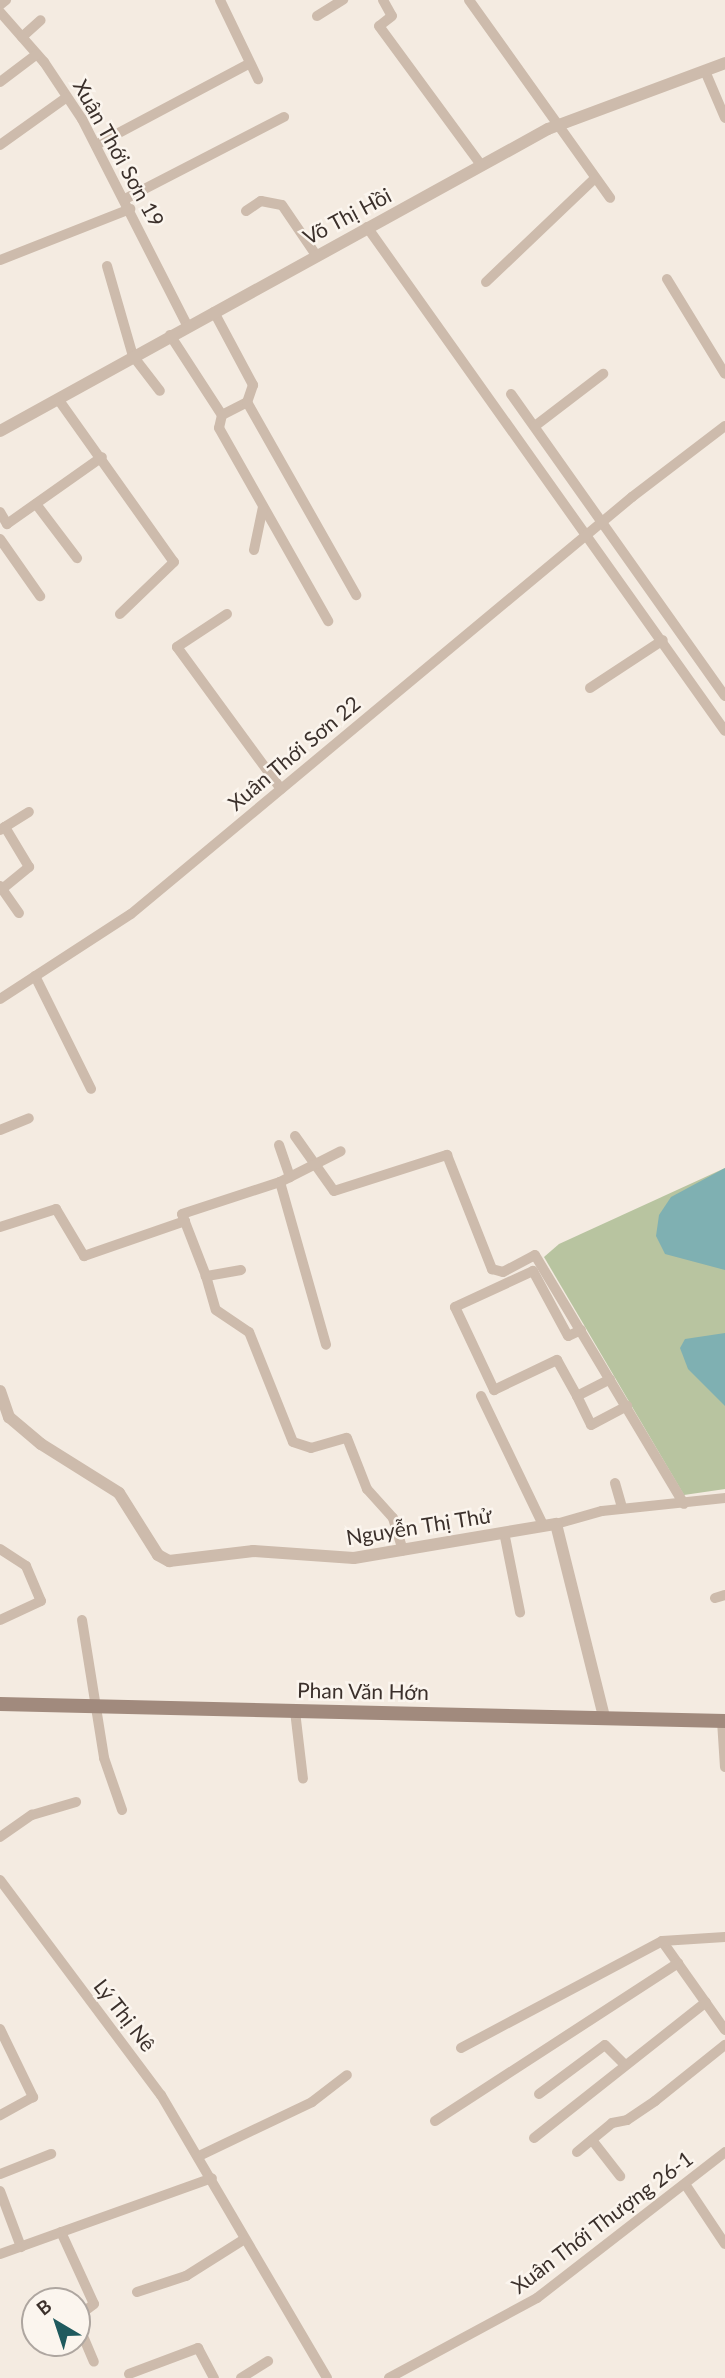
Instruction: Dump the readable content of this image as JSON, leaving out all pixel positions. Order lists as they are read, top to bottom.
{
  "streets": {
    "main road": ["Phan Văn Hớn"],
    "street": [
      "Xuân Thới Sơn 19",
      "Võ Thị Hồi",
      "Xuân Thới Sơn 22",
      "Nguyễn Thị Thử",
      "Lý Thị Nê",
      "Xuân Thới Thượng 26-1"
    ]
  },
  "crossings": [
    ["Xuân Thới Sơn 19", "Võ Thị Hồi"]
  ],
  "north": "top left"
}
